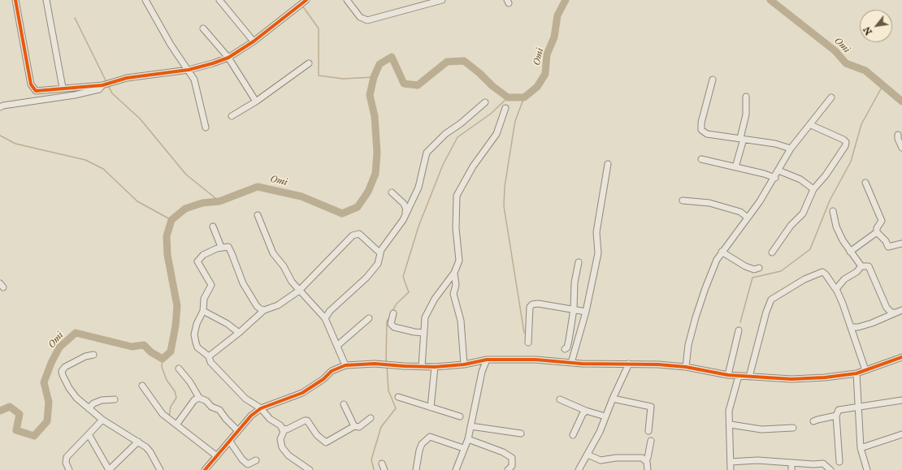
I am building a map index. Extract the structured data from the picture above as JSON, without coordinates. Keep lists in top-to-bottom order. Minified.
{"water":["Omi"],"north":"bottom left"}
